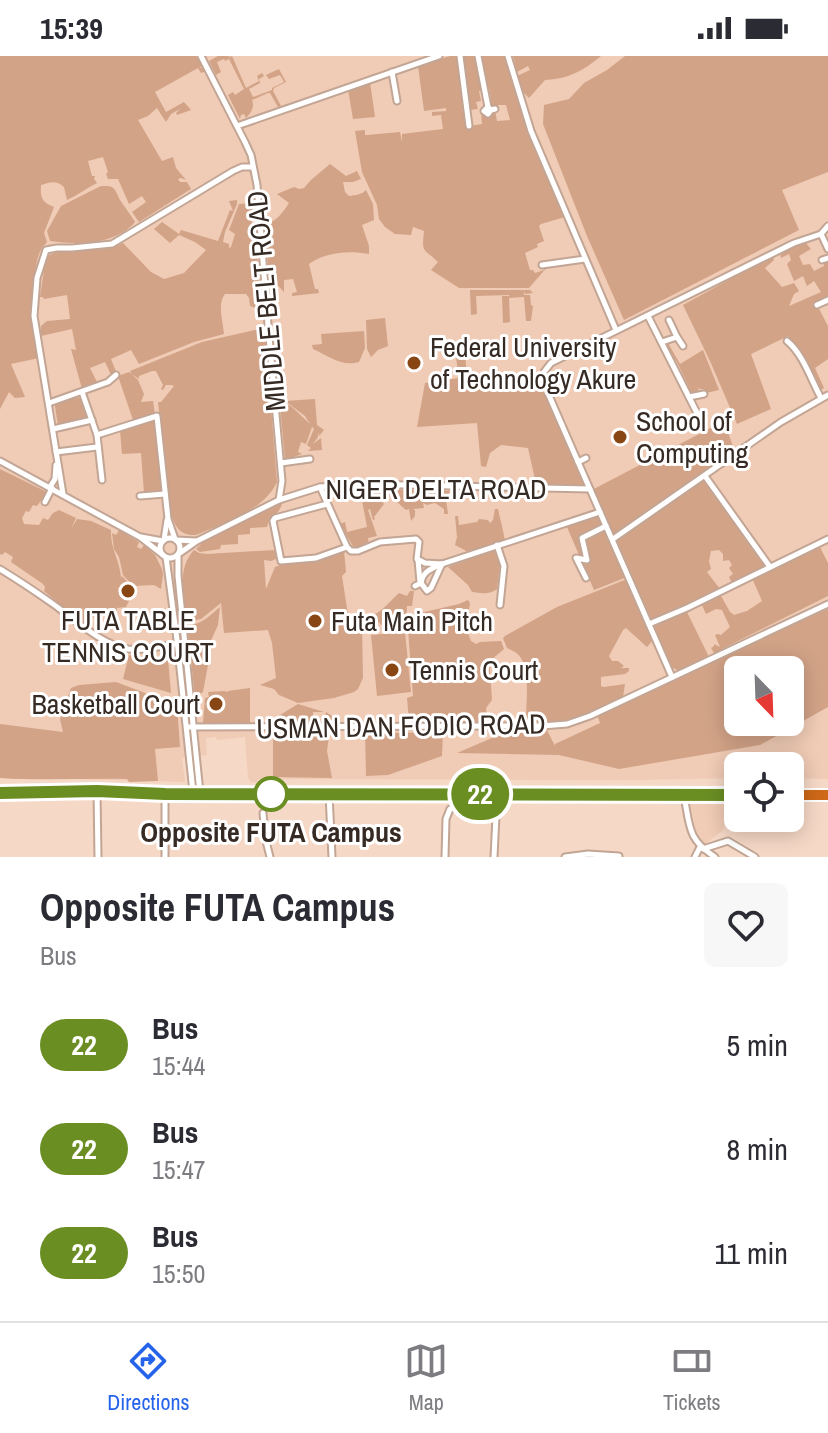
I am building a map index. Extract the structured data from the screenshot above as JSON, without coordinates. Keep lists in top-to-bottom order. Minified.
{"streets":{"street":["MIDDLE BELT ROAD","NIGER DELTA ROAD","USMAN DAN FODIO ROAD"]},"crossings":[["MIDDLE BELT ROAD","NIGER DELTA ROAD"]],"places":["Federal University of Technology Akure","School of Computing","FUTA TABLE TENNIS COURT","Futa Main Pitch","Tennis Court","Basketball Court","Opposite FUTA Campus"],"lines":["bus line 22"],"north":"bottom right","page":{"status":"15:39","on_map":"22","heading":["Opposite FUTA Campus","Bus"],"list":[{"mark":"22","name":"Bus","note":"15:44","value":"5 min"},{"mark":"22","name":"Bus","note":"15:47","value":"8 min"},{"mark":"22","name":"Bus","note":"15:50","value":"11 min"}],"tabs":["Directions","Map","Tickets"]}}
